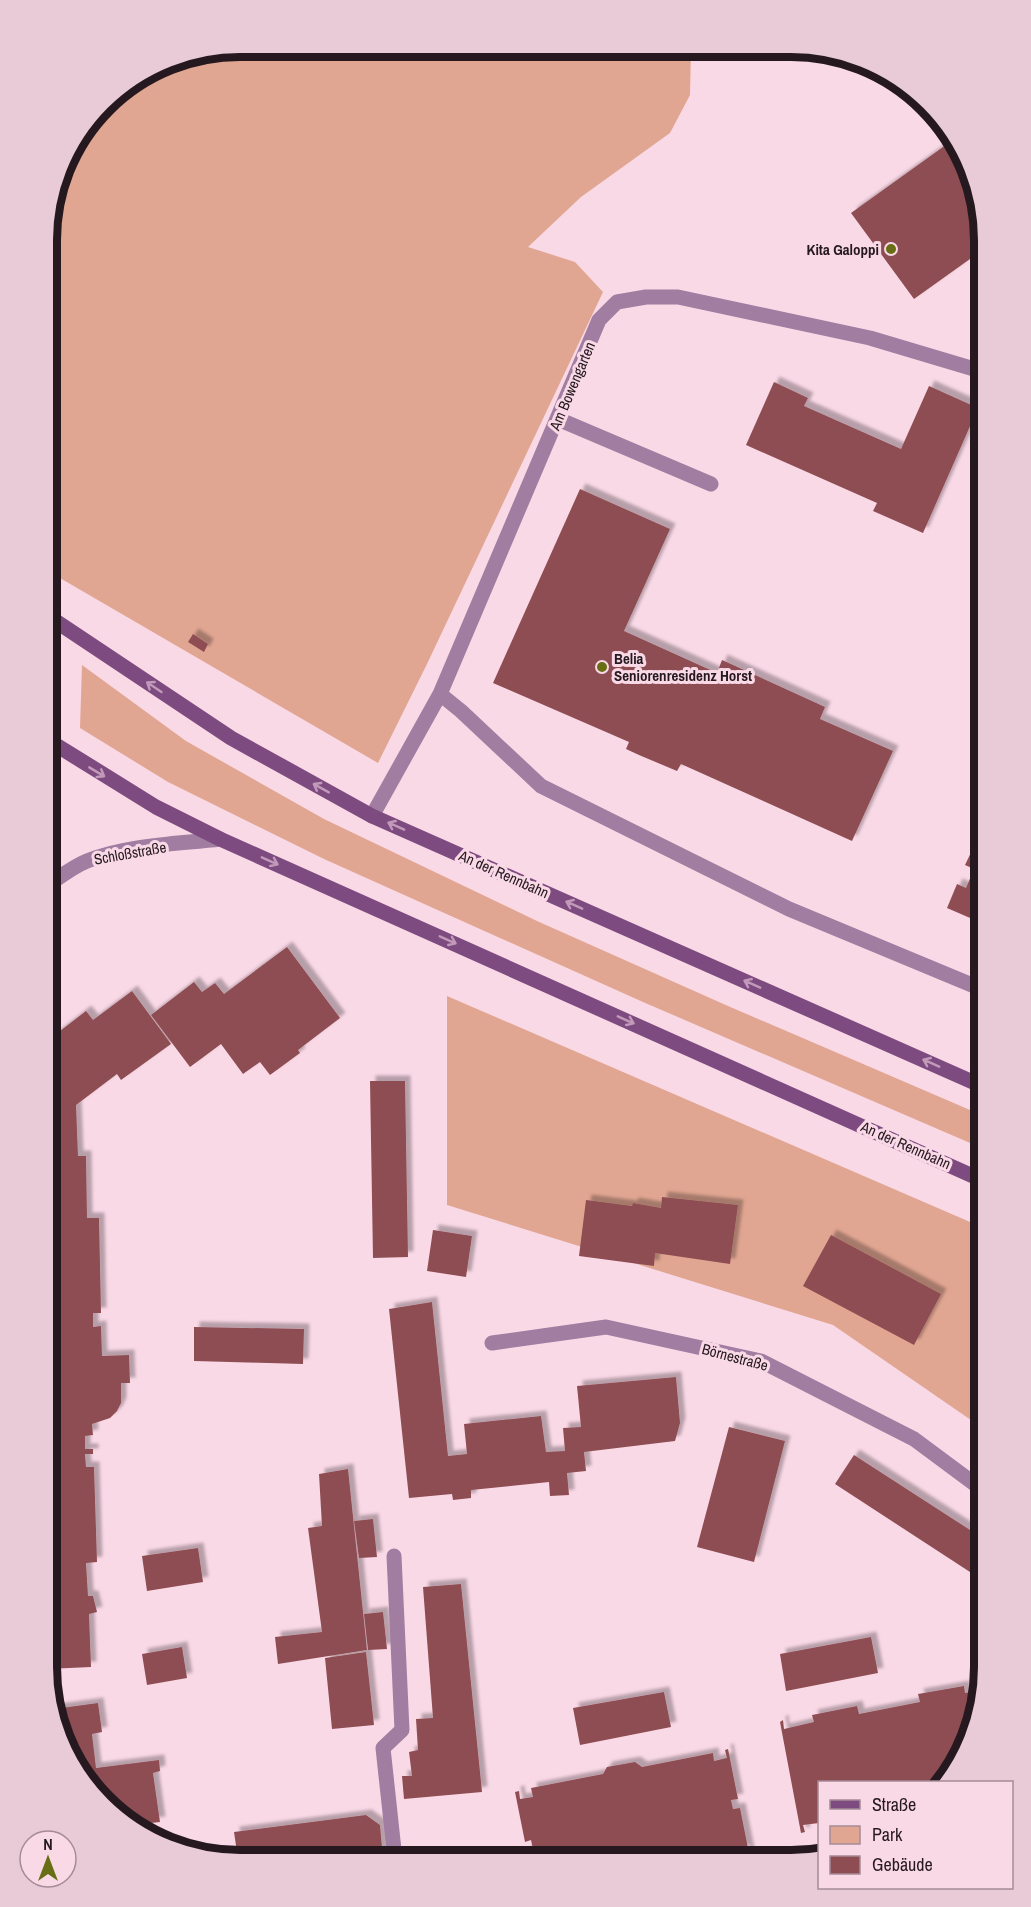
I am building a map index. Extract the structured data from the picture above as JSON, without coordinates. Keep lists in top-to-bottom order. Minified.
{"streets":{"main road":["An der Rennbahn"],"street":["Am Bowengarten","Schloßstraße","Börnestraße"]},"crossings":[["Am Bowengarten","An der Rennbahn"],["Schloßstraße","An der Rennbahn"]],"places":["Kita Galoppi","Belia Seniorenresidenz Horst"],"legend":["Straße","Park","Gebäude"],"north":"top"}
